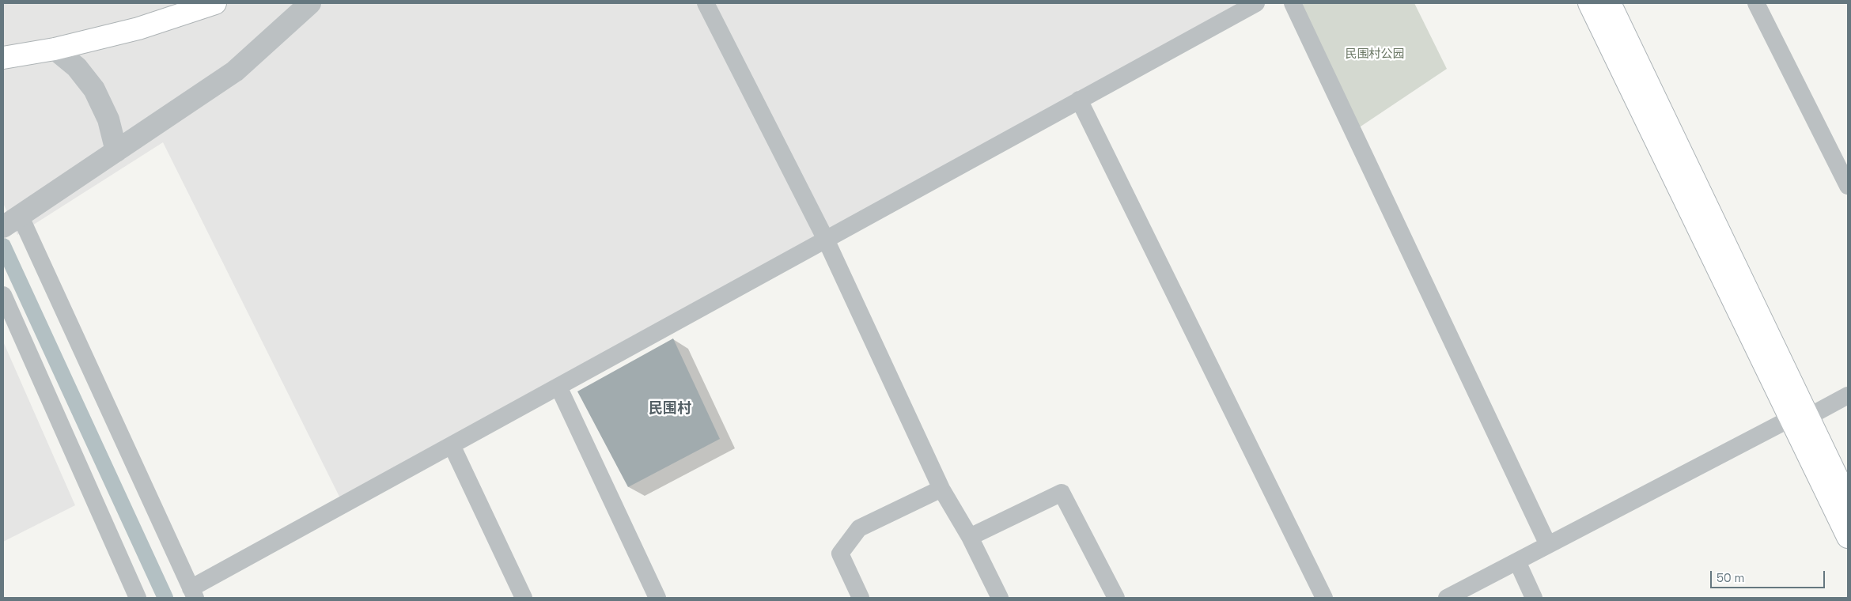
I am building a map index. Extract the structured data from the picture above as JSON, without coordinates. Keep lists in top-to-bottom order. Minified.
{"districts":["民围村"],"parks":["民围村公园"],"scale_bar":"50 m"}
